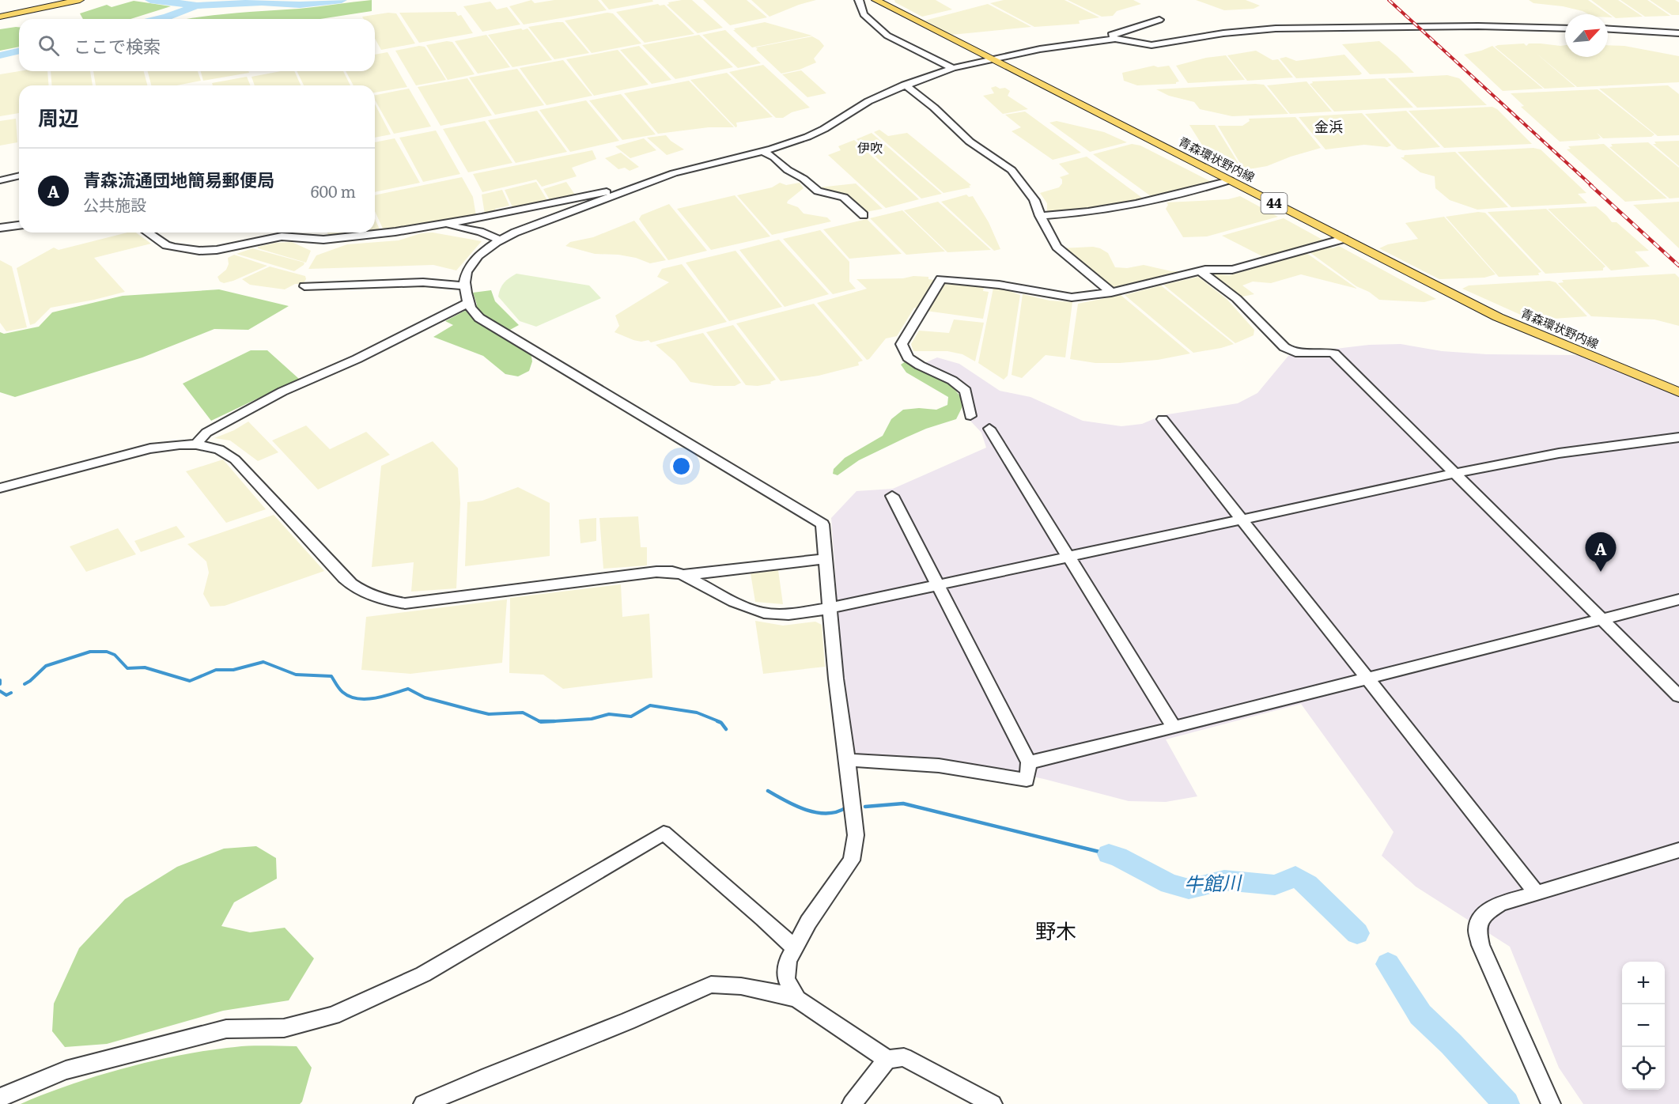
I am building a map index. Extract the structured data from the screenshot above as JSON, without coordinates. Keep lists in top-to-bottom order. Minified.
{"streets":{"main road":["青森環状野内線","44"]},"districts":["金浜","伊吹","野木"],"water":["牛館川"],"north":"top right","page":{"search":"ここで検索","heading":"周辺","list":[{"mark":"A","name":"青森流通団地簡易郵便局","note":"公共施設","value":"600 m"}],"pins":"A","map_buttons":["+","−"]}}
